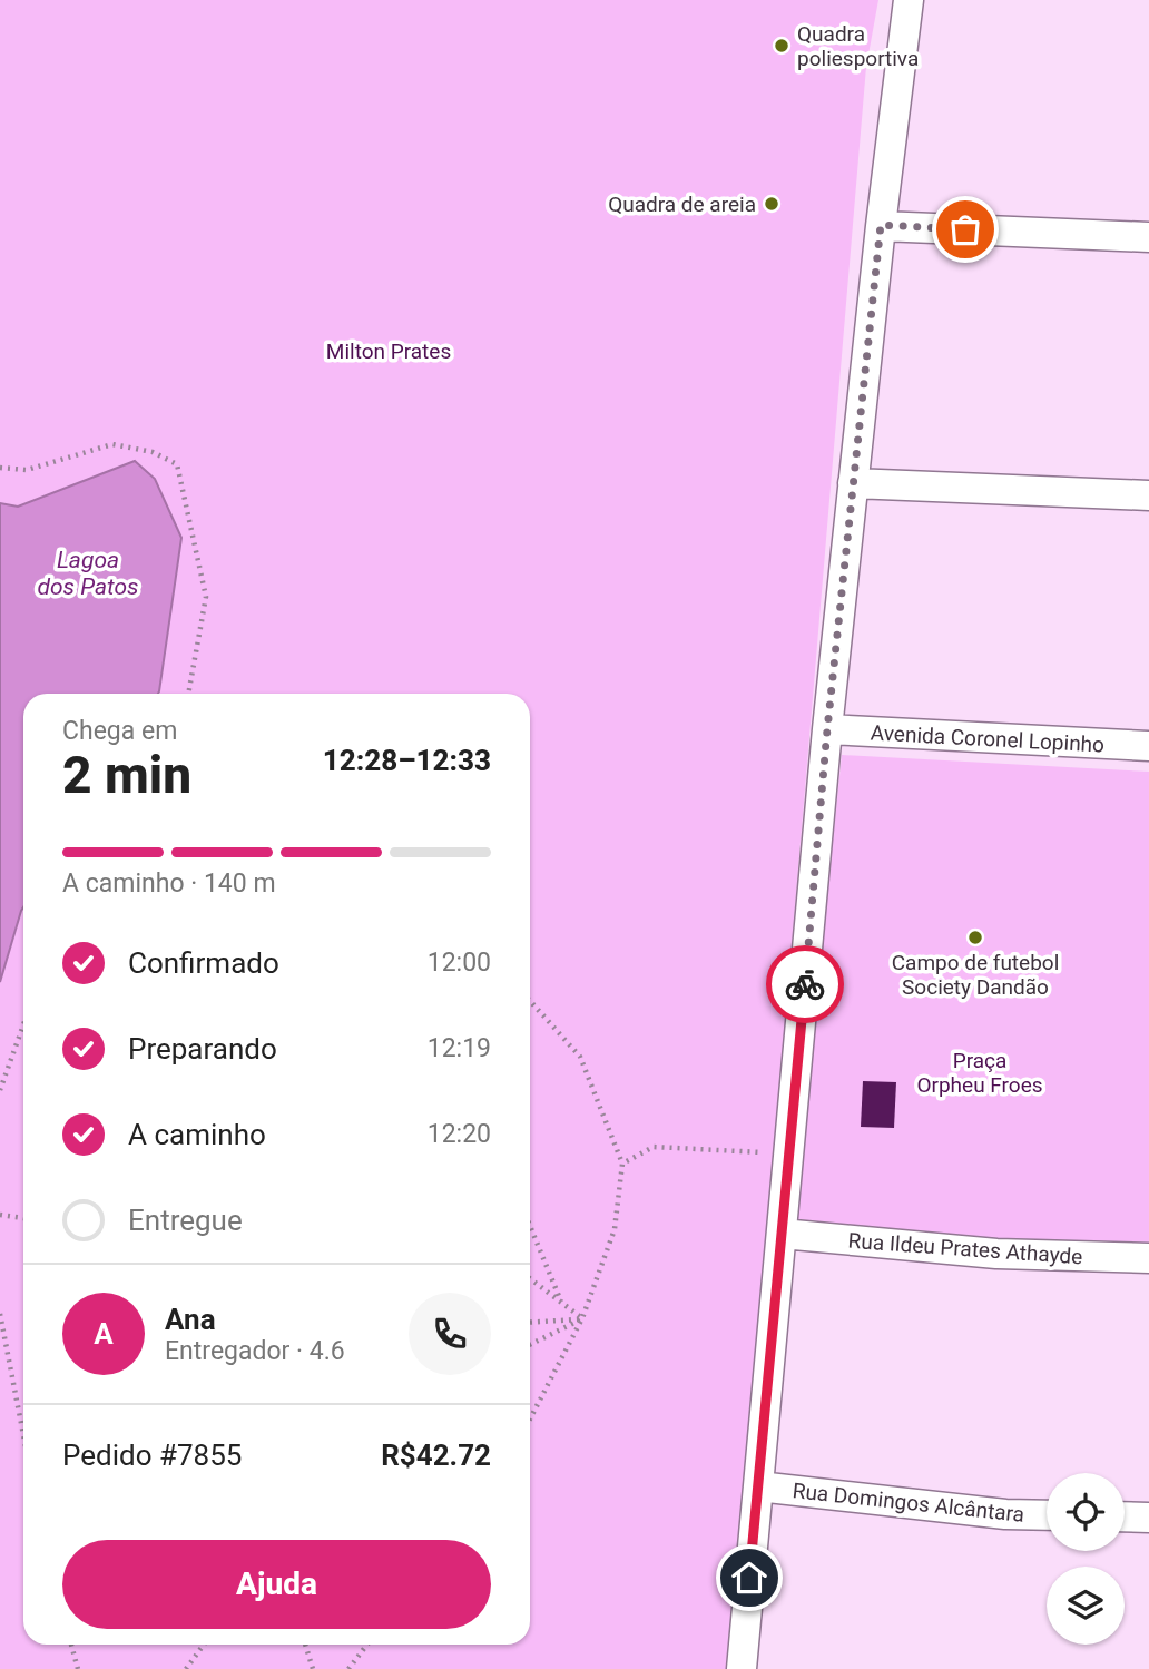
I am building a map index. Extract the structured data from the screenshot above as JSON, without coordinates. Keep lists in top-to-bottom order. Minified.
{"streets":{"street":["Avenida Coronel Lopinho","Rua Ildeu Prates Athayde","Rua Domingos Alcântara"]},"water":["Lagoa dos Patos"],"parks":["Milton Prates","Praça Orpheu Froes"],"places":["Quadra poliesportiva","Quadra de areia","Campo de futebol Society Dandão"],"page":{"heading":["2 min","Chega em","12:28–12:33"],"panel":["Ana","Entregador · 4.6","Pedido #7855","R$42.72"],"bar":"A caminho · 140 m","list":[["Confirmado","12:00"],["Preparando","12:19"],["A caminho","12:20"],"Entregue"],"round":"A","buttons":"Ajuda"}}
